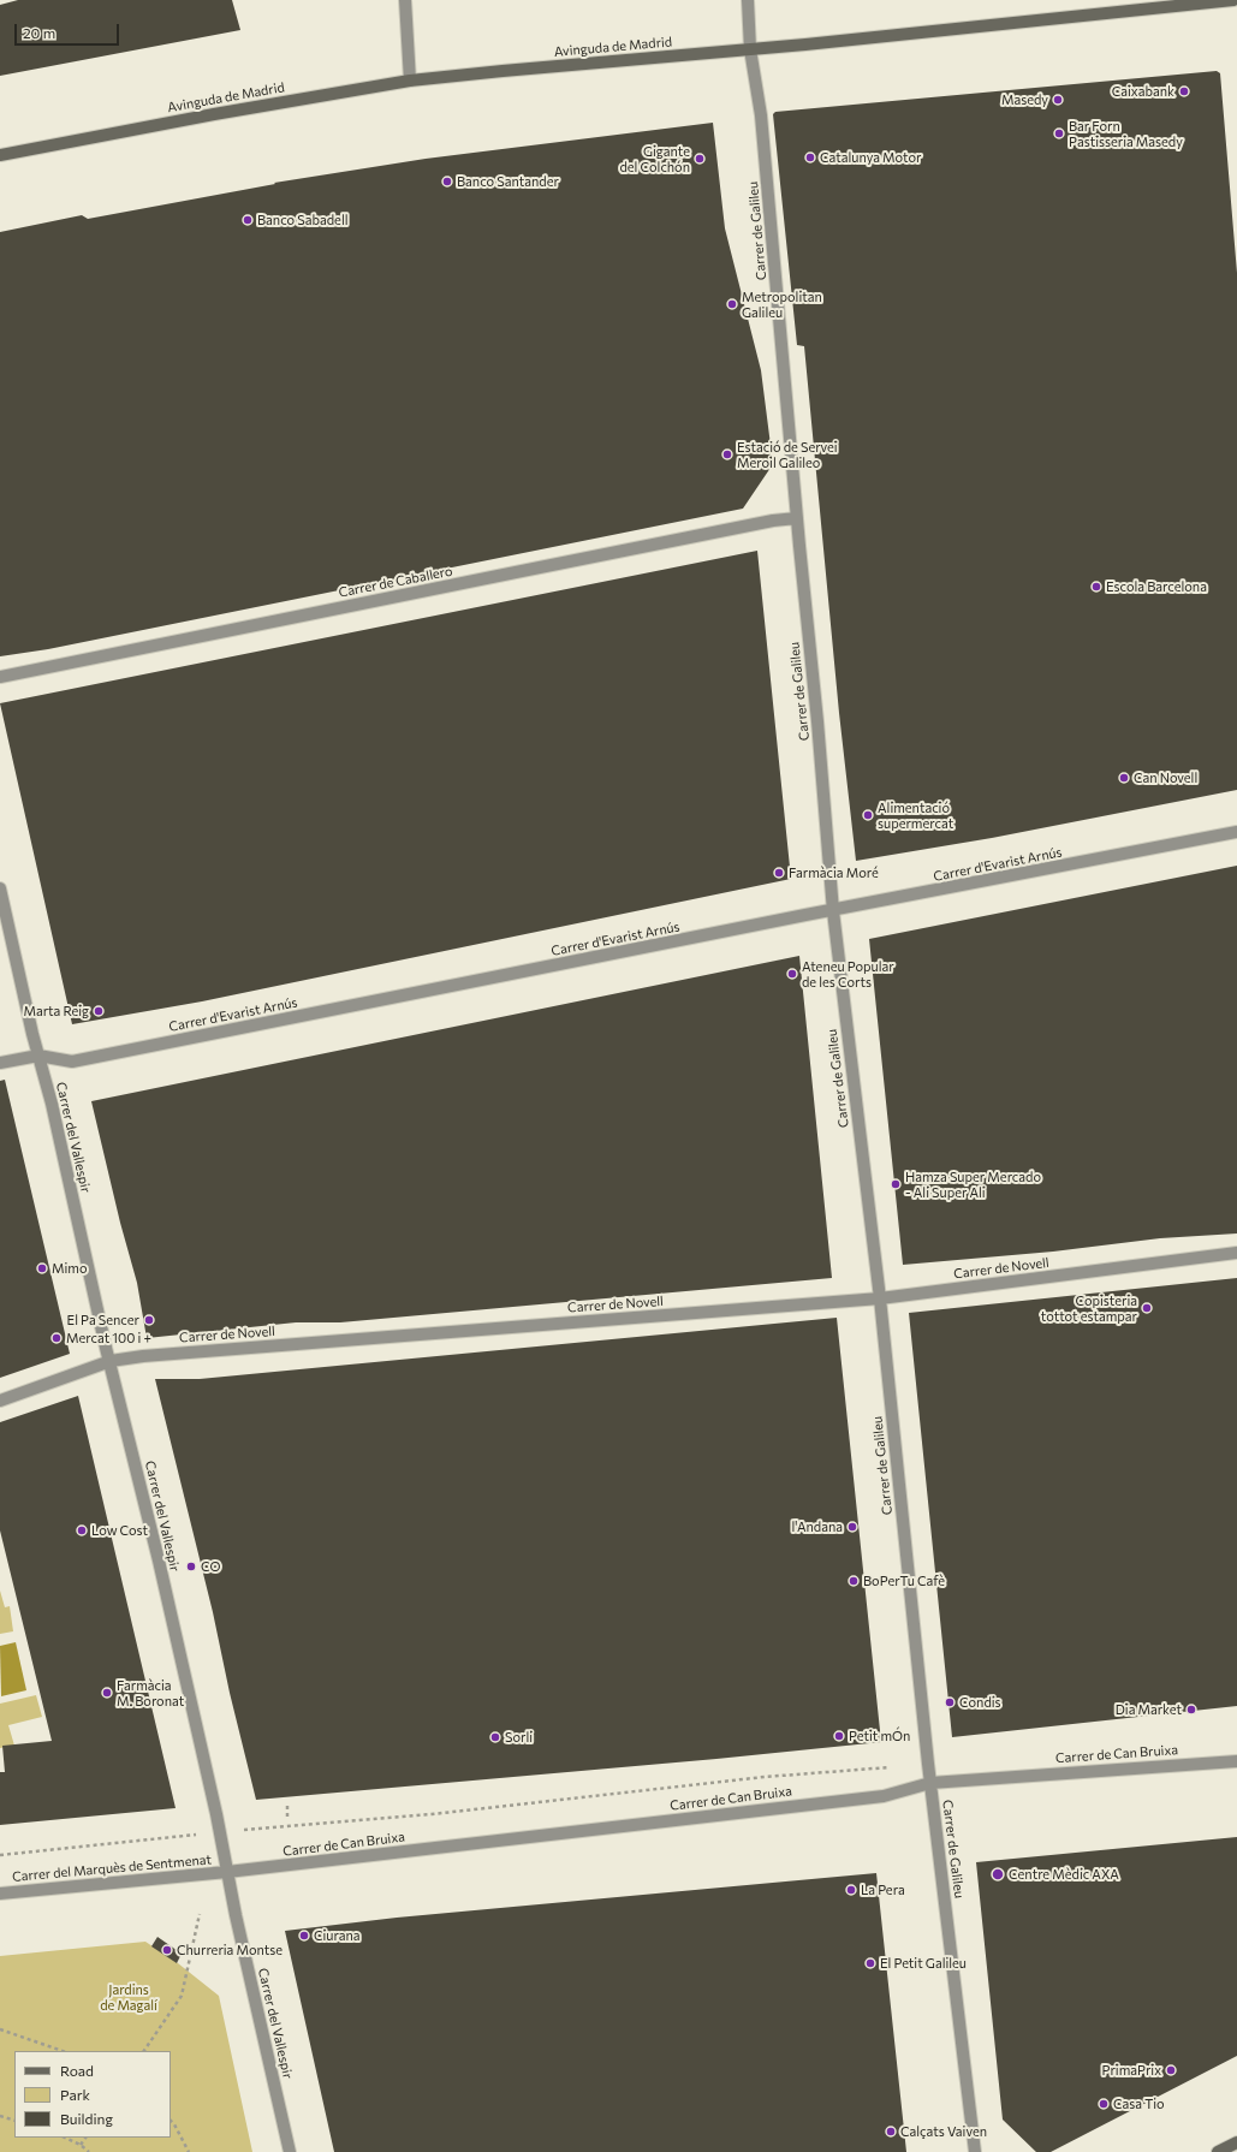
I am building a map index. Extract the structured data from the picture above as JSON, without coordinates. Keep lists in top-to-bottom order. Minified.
{"streets":{"main road":["Avinguda de Madrid"],"street":["Carrer de Galileu","Carrer de Caballero","Carrer d'Evarist Arnús","Carrer del Vallespir","Carrer de Novell","Carrer de Can Bruixa","Carrer del Marquès de Sentmenat"]},"crossings":[["Avinguda de Madrid","Carrer de Galileu"],["Carrer de Galileu","Carrer de Caballero"],["Carrer de Galileu","Carrer d'Evarist Arnús"],["Carrer de Galileu","Carrer de Novell"],["Carrer de Galileu","Carrer de Can Bruixa"],["Carrer d'Evarist Arnús","Carrer del Vallespir"],["Carrer del Vallespir","Carrer de Novell"],["Carrer del Vallespir","Carrer de Can Bruixa"],["Carrer del Vallespir","Carrer del Marquès de Sentmenat"],["Carrer de Can Bruixa","Carrer del Marquès de Sentmenat"]],"parks":["Jardins de Magalí"],"places":["Caixabank","Masedy","Bar Forn Pastisseria Masedy","Catalunya Motor","Gigante del Colchón","Banco Santander","Banco Sabadell","Metropolitan Galileu","Estació de Servei Meroil Galileo","Escola Barcelona","Can Novell","Alimentació supermercat","Farmàcia Moré","Ateneu Popular de les Corts","Marta Reig","Hamza Super Mercado - Ali Super Ali","Mimo","Copisteria tottot estampar","El Pa Sencer","Mercat 100 i +","l'Andana","Low Cost","CO","BoPerTu Cafè","Farmàcia M. Boronat","Condis","Dia Market","Petit mÓn","Sorli","Centre Mèdic AXA","La Pera","Ciurana","Churreria Montse","El Petit Galileu","PrimaPrix","Casa Tio","Calçats Vaiven"],"legend":["Road","Park","Building"],"scale_bar":"20 m"}
